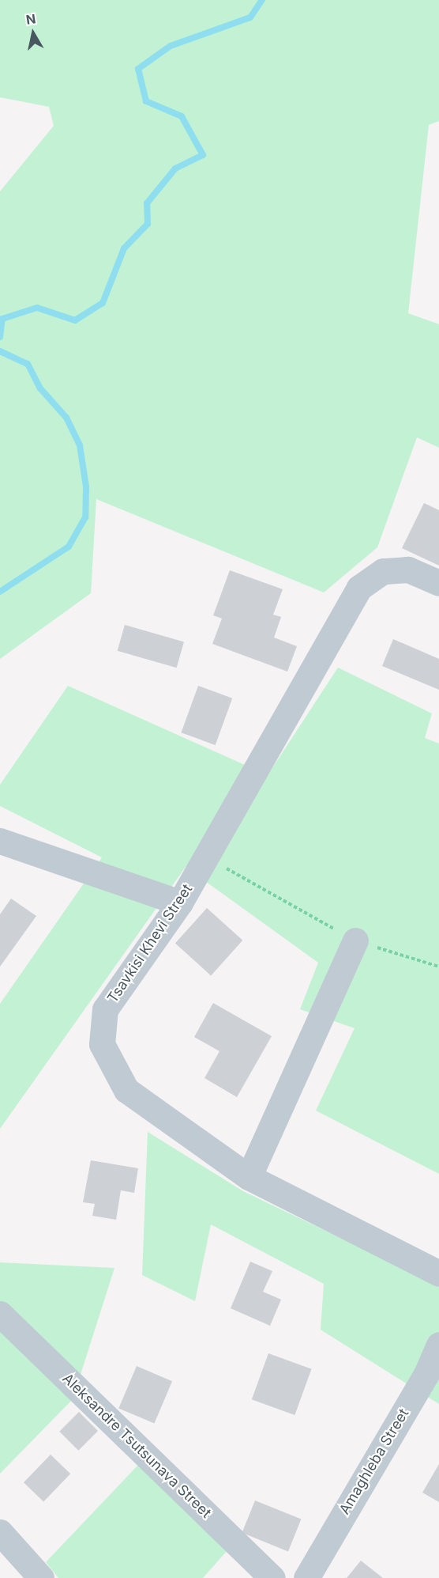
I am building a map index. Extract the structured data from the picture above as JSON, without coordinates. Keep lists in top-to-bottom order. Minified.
{"streets":{"street":["Tsavkisi Khevi Street","Aleksandre Tsutsunava Street","Amaghleba Street"]},"north":"top"}
